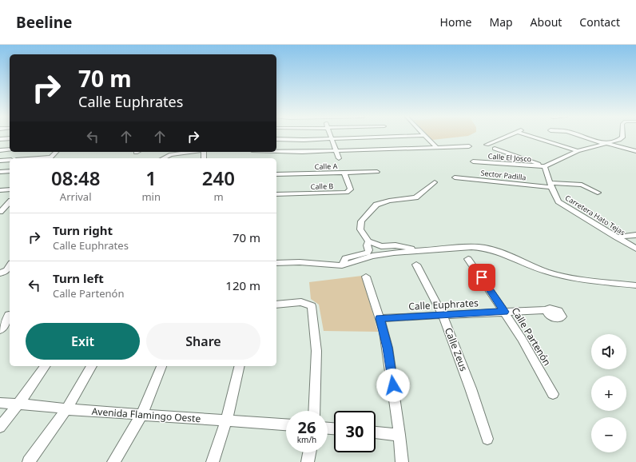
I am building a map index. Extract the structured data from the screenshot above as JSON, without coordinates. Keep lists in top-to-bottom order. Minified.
{"streets":{"street":["Calle El Josco","Calle A","Sector Padilla","Calle B","Carretera Hato Tejas","Calle Euphrates","Calle Partenón","Calle Zeus","Avenida Flamingo Oeste"]},"crossings":[["Calle El Josco","Carretera Hato Tejas"],["Calle A","Calle B"],["Sector Padilla","Carretera Hato Tejas"],["Calle Euphrates","Calle Partenón"],["Calle Euphrates","Calle Zeus"]],"page":{"header":"Beeline","nav":["Home","Map","About","Contact"],"turn":["70 m","Calle Euphrates"],"eta":["08:48","Arrival","1","min","240","m"],"list":[{"name":"Turn right","note":"Calle Euphrates","value":"70 m"},{"name":"Turn left","note":"Calle Partenón","value":"120 m"}],"buttons":["Exit","Share"],"map_buttons":["+","−"],"speed":"26 km/h","limit":"30"}}
